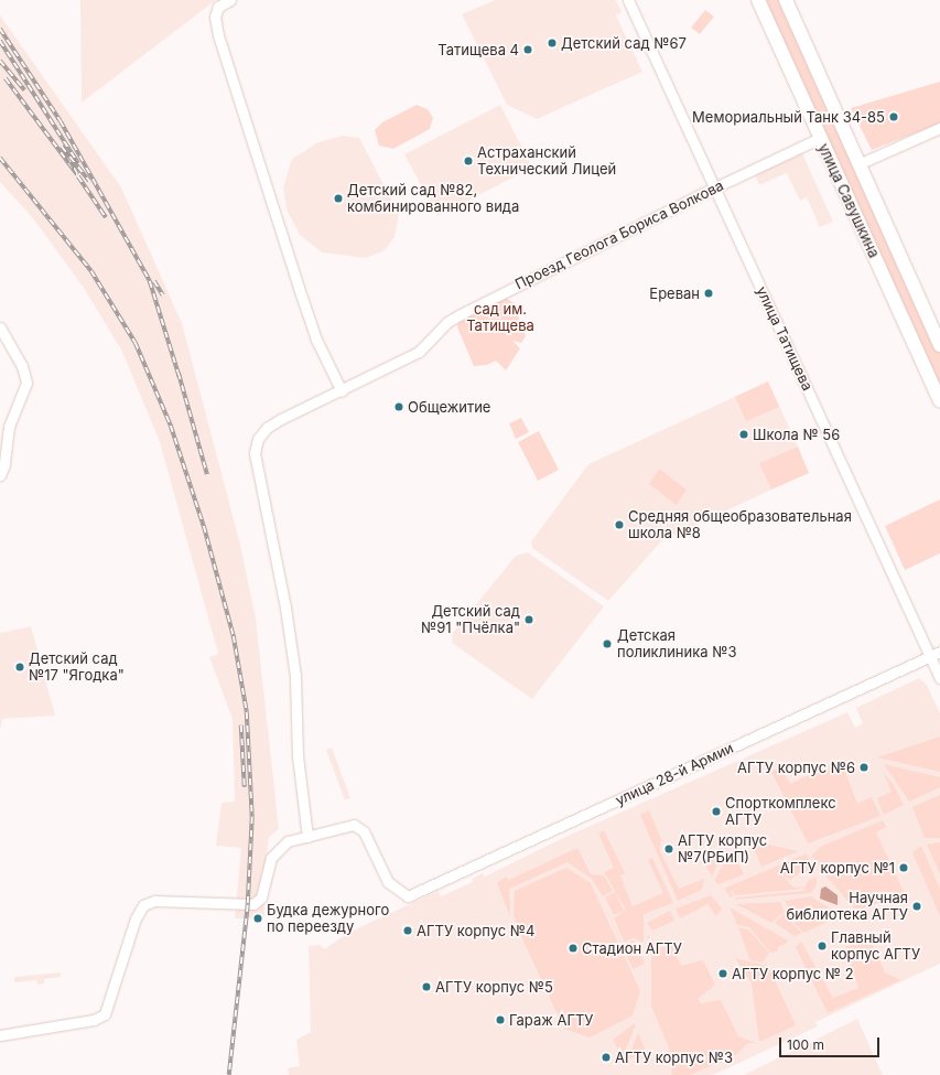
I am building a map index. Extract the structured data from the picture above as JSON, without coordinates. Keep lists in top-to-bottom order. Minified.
{"streets":{"highway":["улица Савушкина"],"main road":["Проезд Геолога Бориса Волкова","улица Татищева","улица 28-й Армии"]},"crossings":[["улица Савушкина","Проезд Геолога Бориса Волкова"],["Проезд Геолога Бориса Волкова","улица Татищева"],["Проезд Геолога Бориса Волкова","улица 28-й Армии"],["улица Татищева","улица 28-й Армии"]],"parks":["сад им. Татищева"],"places":["Детский сад №67","Татищева 4","Мемориальный Танк 34-85","Астраханский Технический Лицей","Детский сад №82, комбинированного вида","Ереван","Общежитие","Школа № 56","Средняя общеобразовательная школа №8","Детский сад №91 \"Пчёлка\"","Детская поликлиника №3","Детский сад №17 \"Ягодка\"","АГТУ корпус №6","Спорткомплекс АГТУ","АГТУ корпус №7(РБиП)","АГТУ корпус №1","Научная библиотека АГТУ","Будка дежурного по переезду","АГТУ корпус №4","Главный корпус АГТУ","Стадион АГТУ","АГТУ корпус № 2","АГТУ корпус №5","Гараж АГТУ","АГТУ корпус №3"],"scale_bar":"100 m"}
